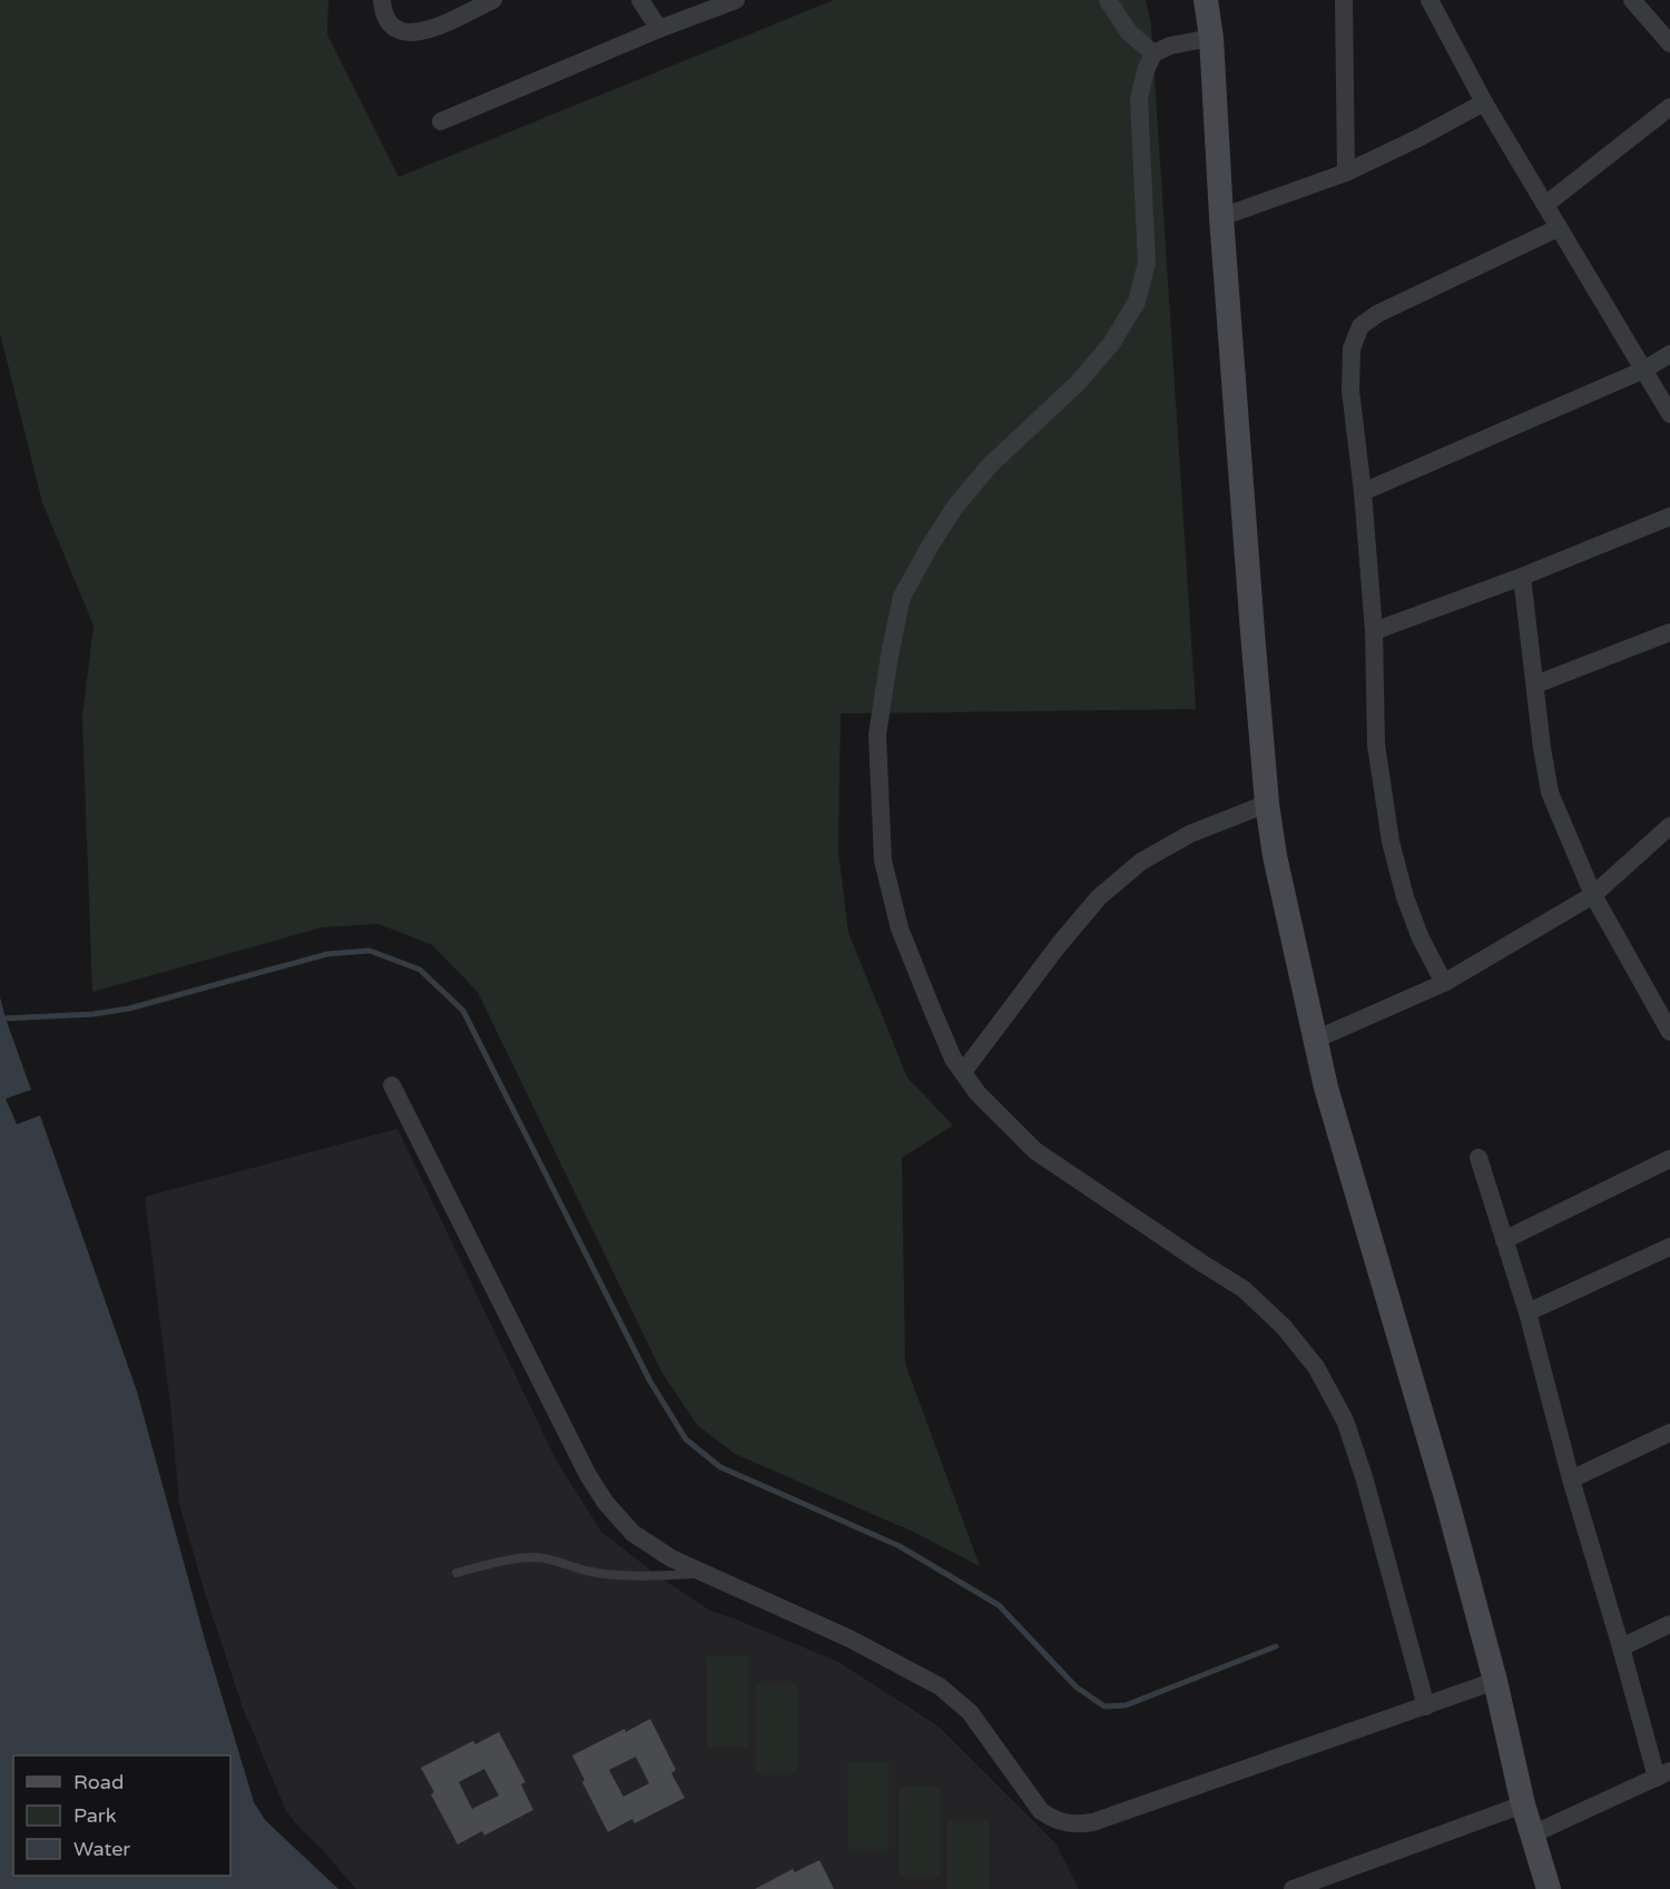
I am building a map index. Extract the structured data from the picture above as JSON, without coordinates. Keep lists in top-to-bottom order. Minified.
{"legend":["Road","Park","Water"]}
